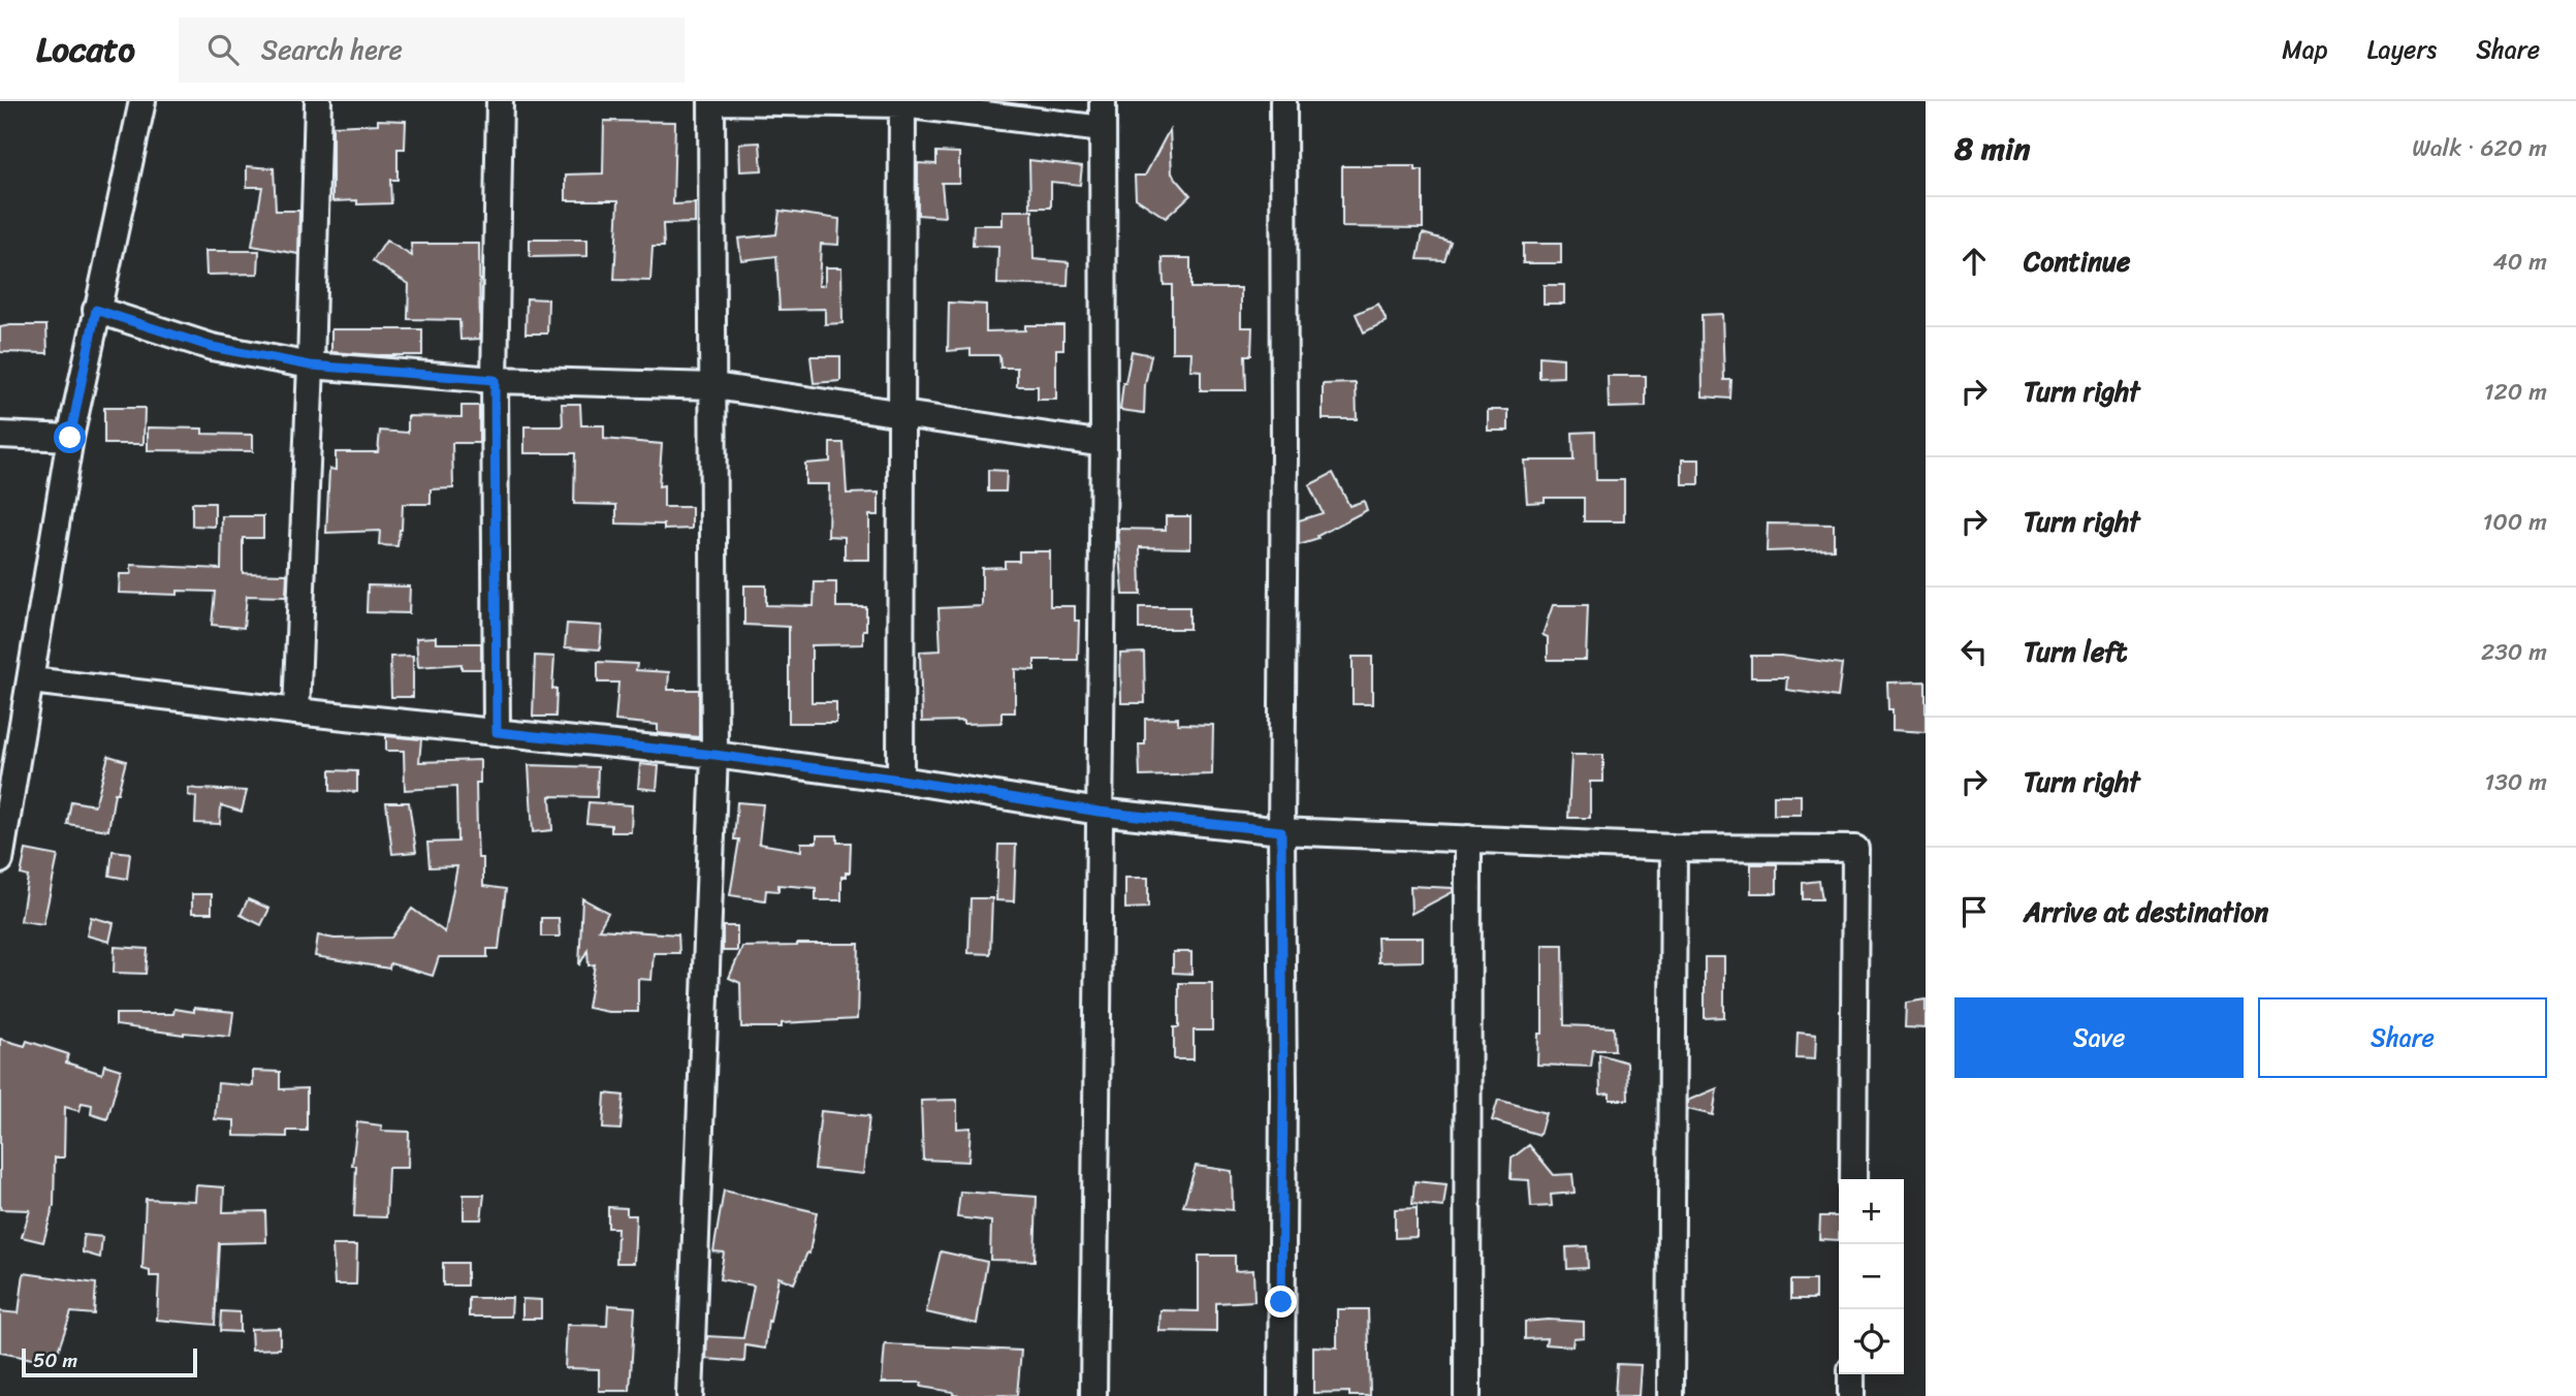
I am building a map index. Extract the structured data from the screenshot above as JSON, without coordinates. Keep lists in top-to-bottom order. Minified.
{"scale_bar":"50 m","page":{"header":"Locato","search":"Search here","nav":["Map","Layers","Share"],"heading":["8 min","Walk · 620 m"],"list":[["Continue","40 m"],["Turn right","120 m"],["Turn right","100 m"],["Turn left","230 m"],["Turn right","130 m"],"Arrive at destination"],"buttons":["Save","Share"],"map_buttons":["+","−"],"scale":"50 m"}}
